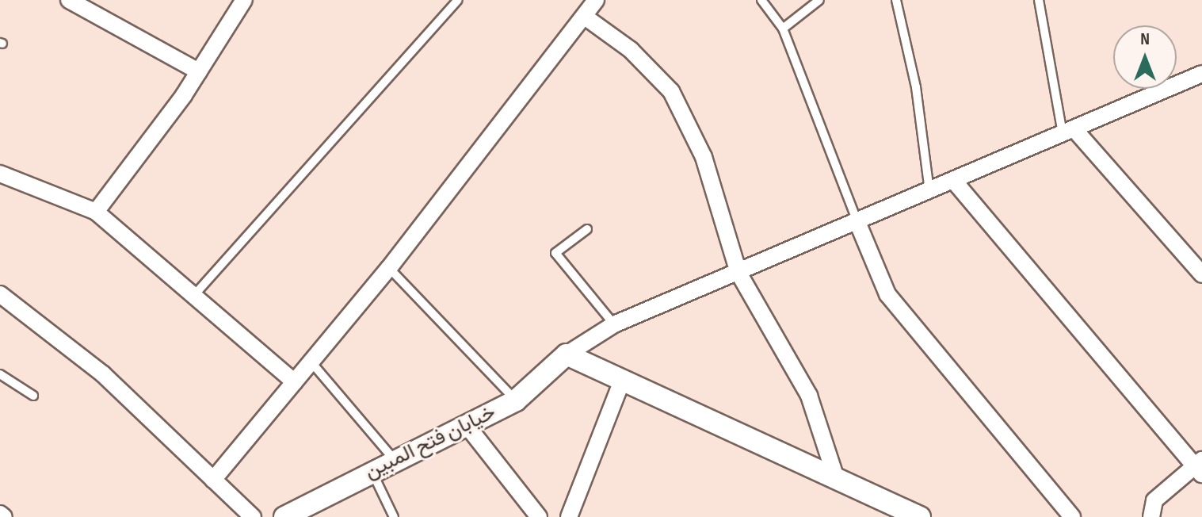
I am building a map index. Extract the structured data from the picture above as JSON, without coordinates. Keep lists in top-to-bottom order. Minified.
{"streets":{"street":["خیابان فتح المبین"]},"north":"top"}
